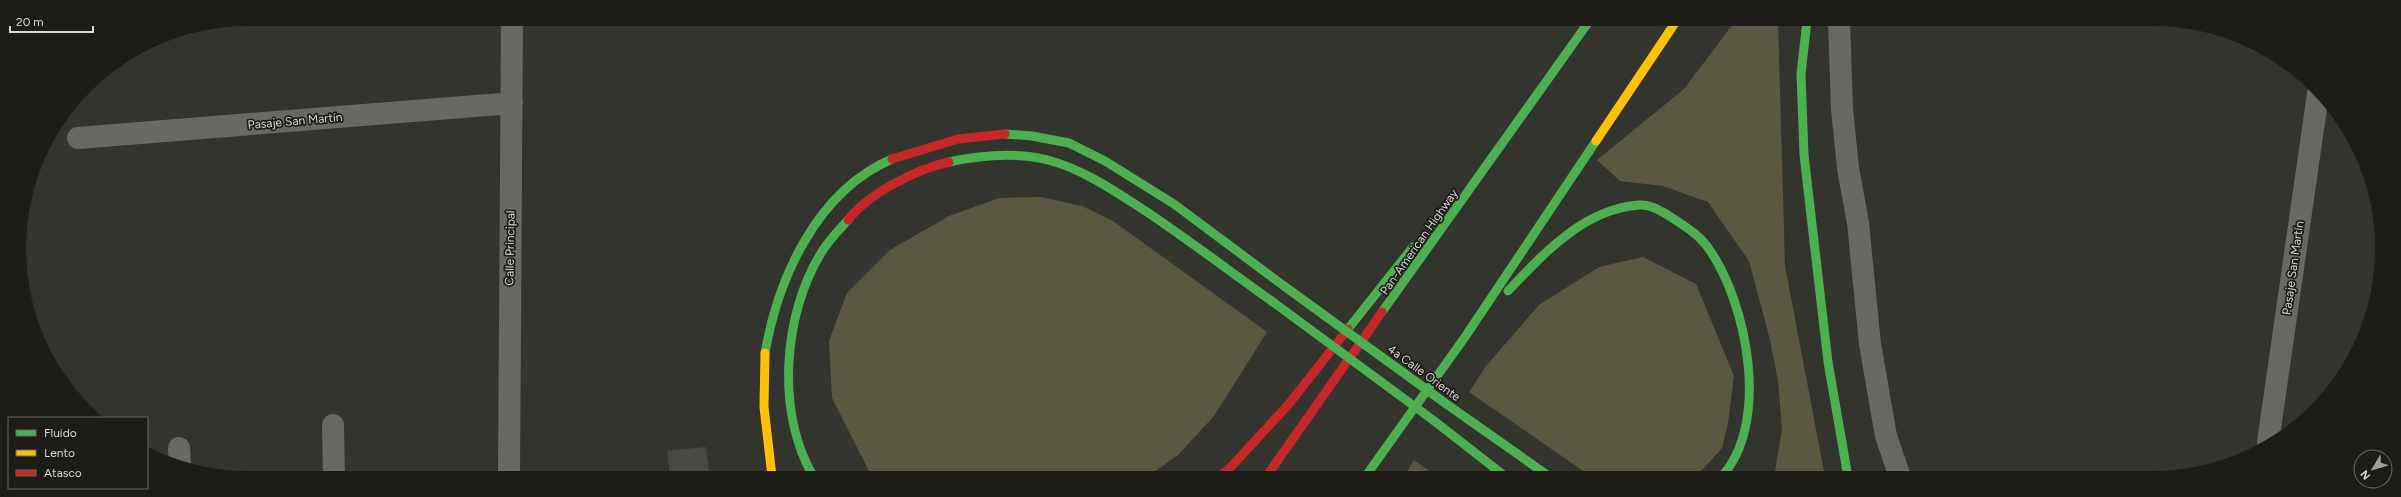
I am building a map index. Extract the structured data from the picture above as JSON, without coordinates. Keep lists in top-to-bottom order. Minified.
{"streets":{"highway":["Pan-American Highway","4a Calle Oriente"],"street":["Pasaje San Martín","Calle Principal"]},"crossings":[["Pasaje San Martín","Calle Principal"]],"legend":["Fluido","Lento","Atasco"],"scale_bar":"20 m","north":"bottom left"}
